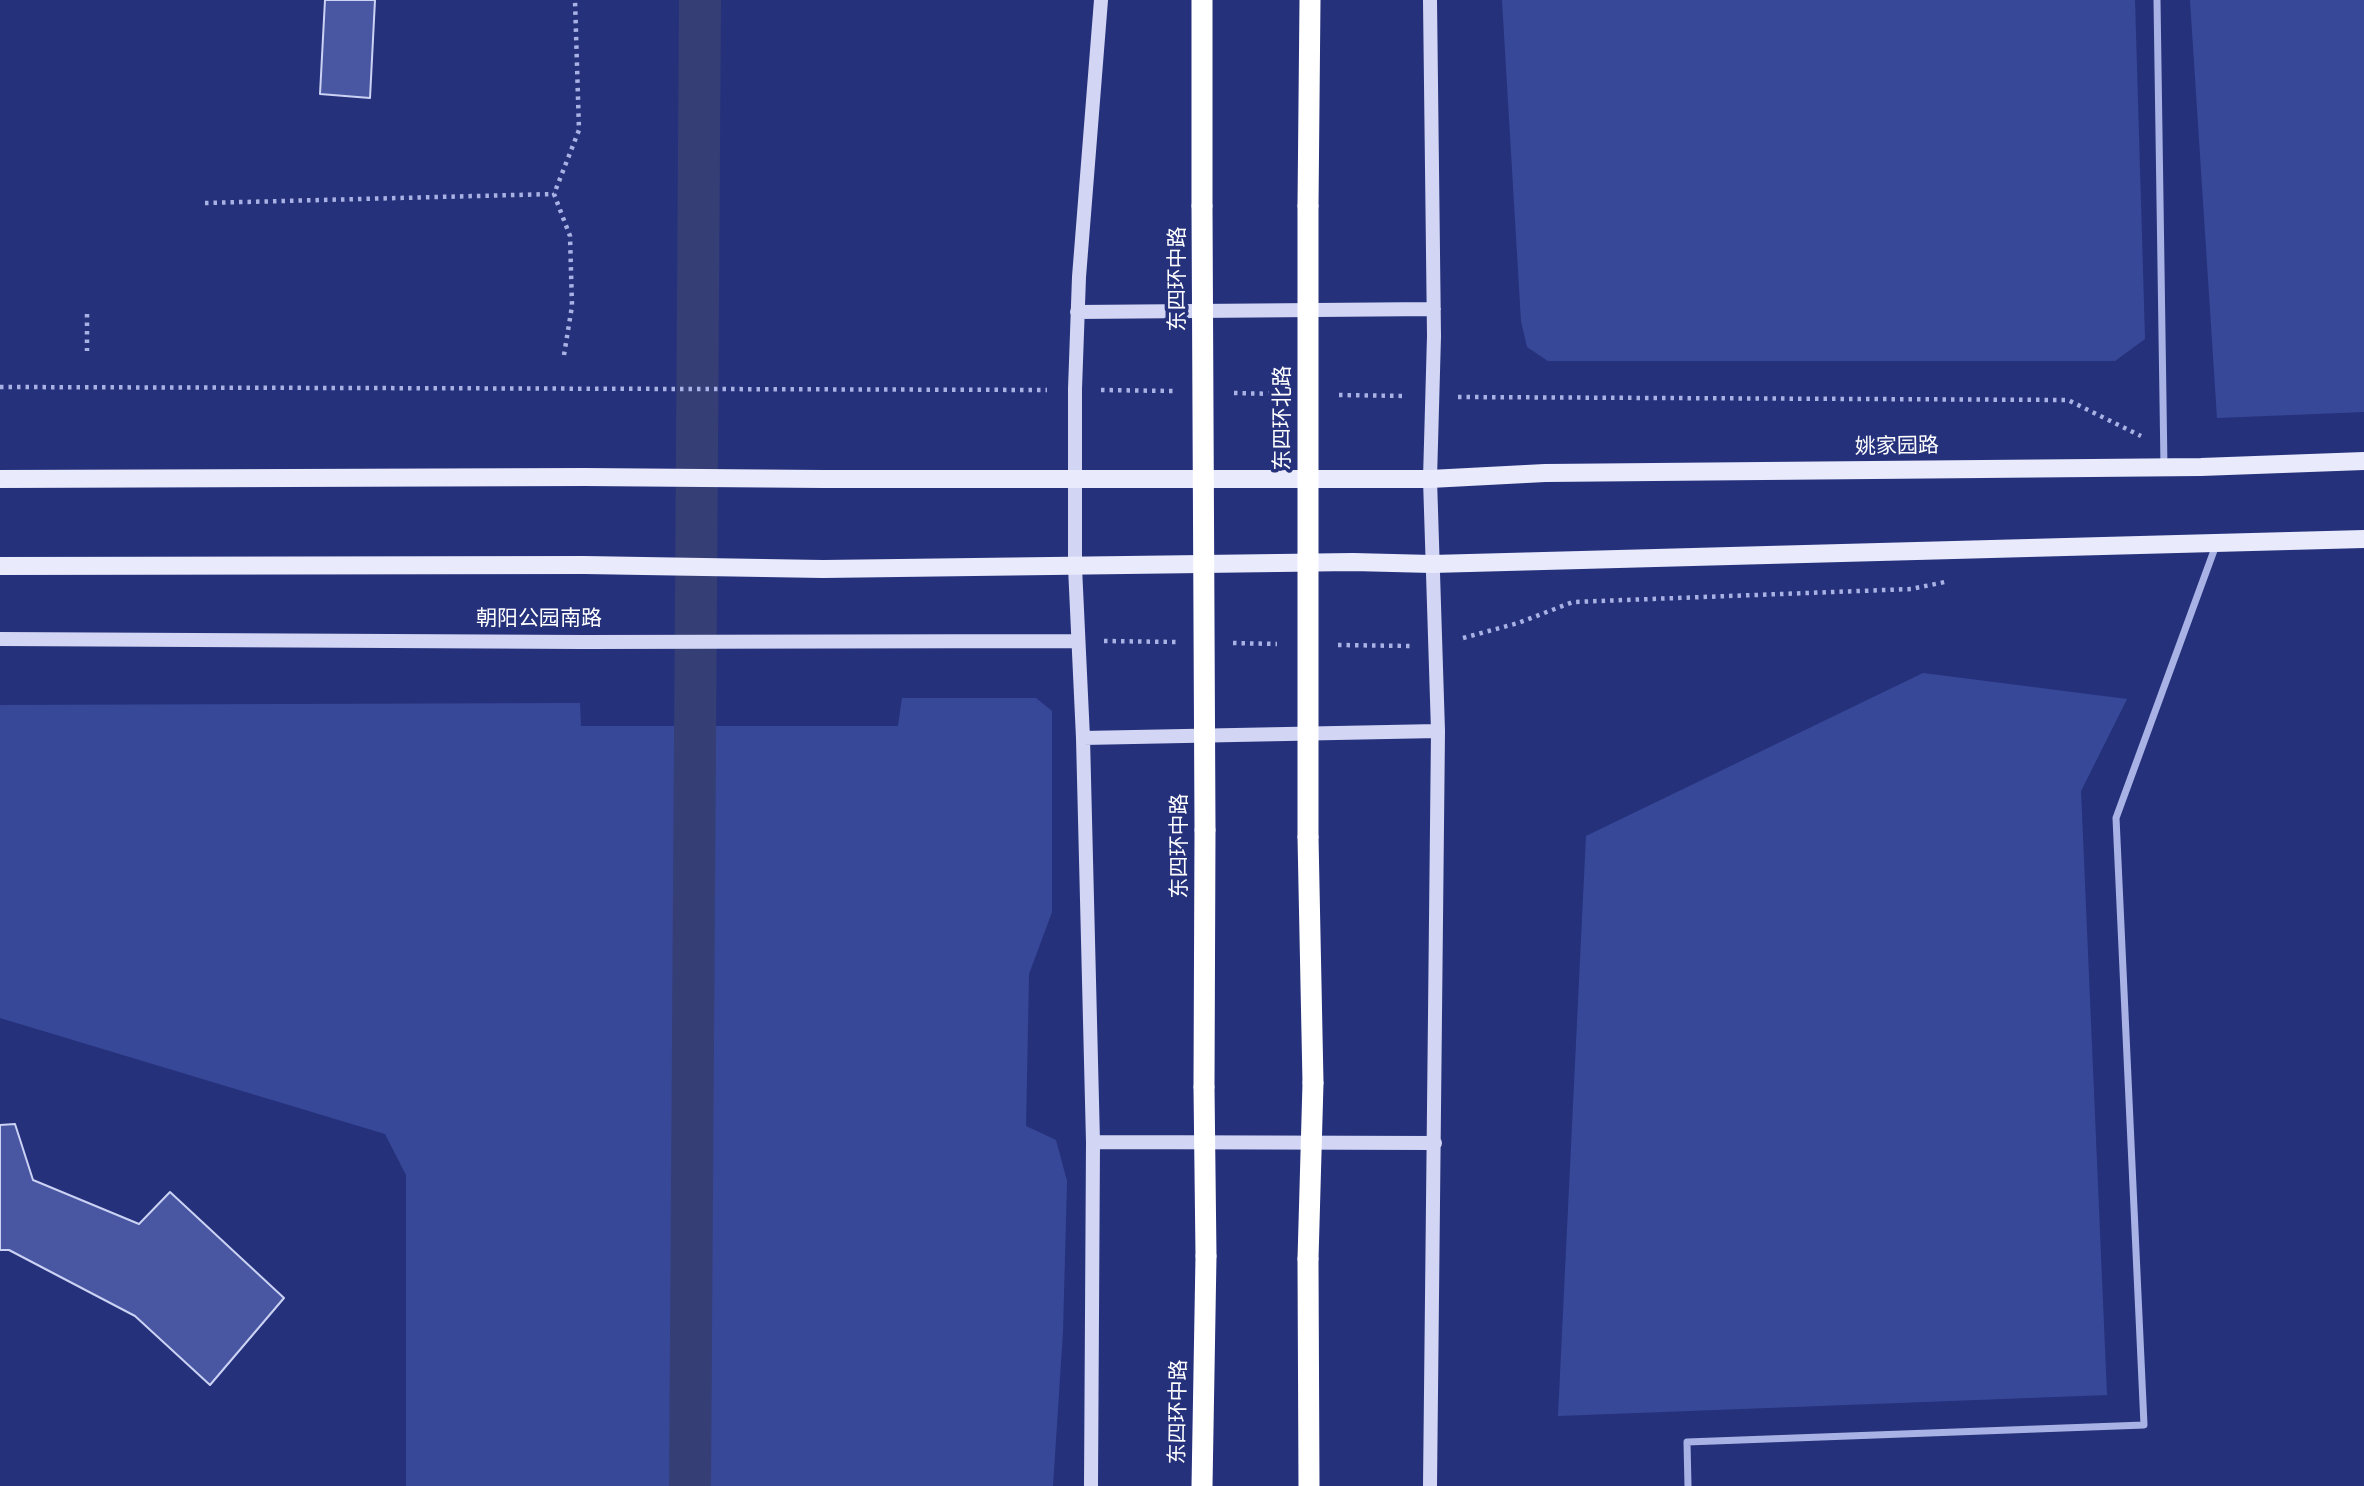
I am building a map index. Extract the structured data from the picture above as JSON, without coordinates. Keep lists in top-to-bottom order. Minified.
{"streets":{"highway":["东四环中路","东四环北路"],"main road":["姚家园路"],"street":["朝阳公园南路"]}}
